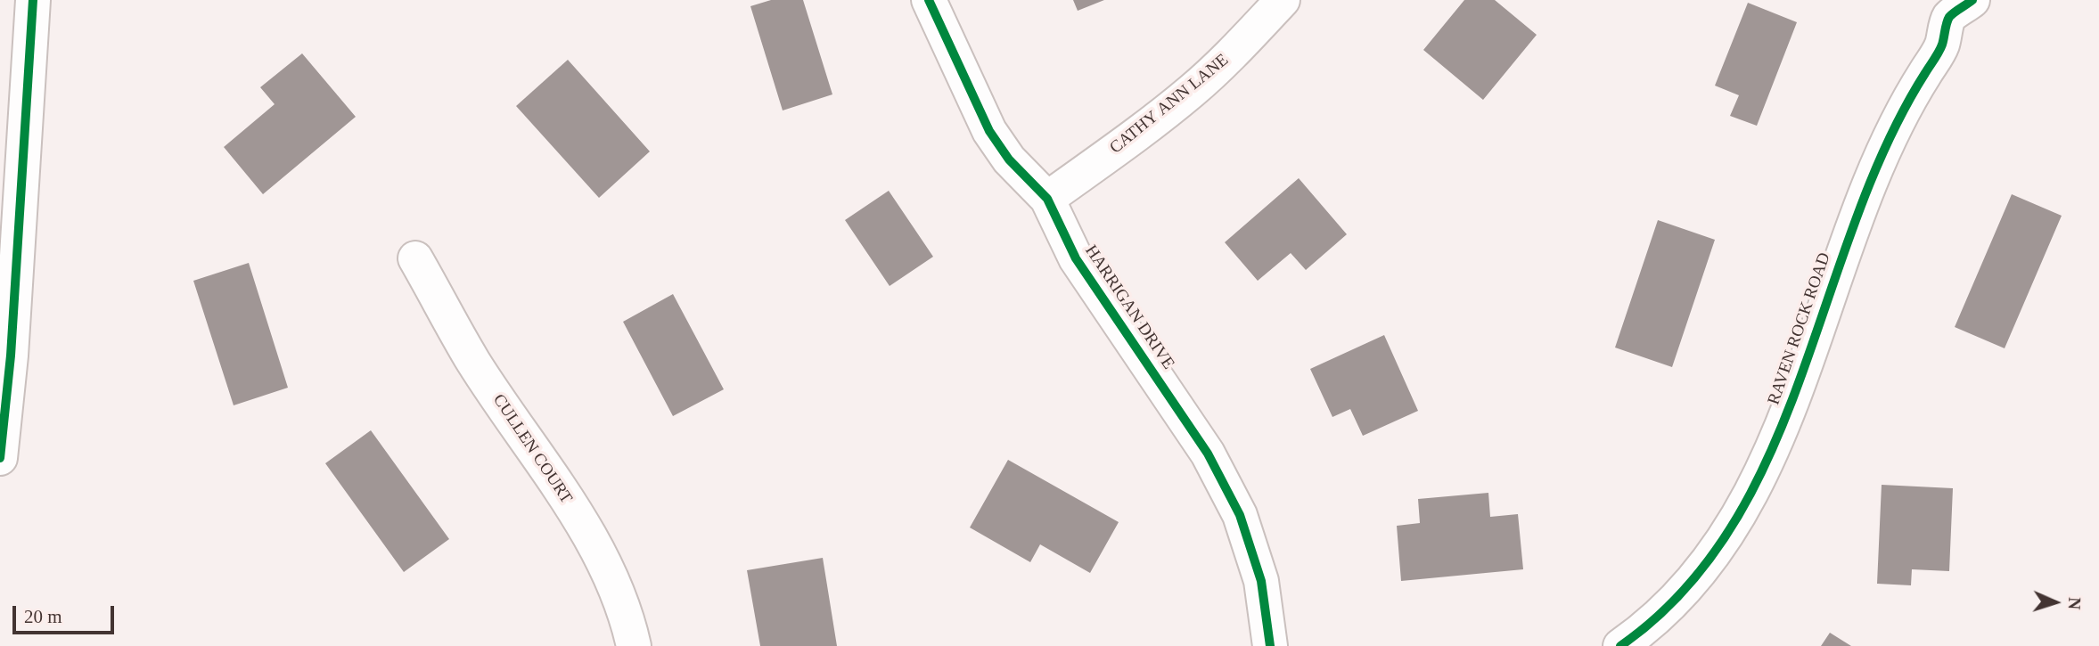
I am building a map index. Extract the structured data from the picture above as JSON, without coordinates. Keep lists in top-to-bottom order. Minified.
{"streets":{"street":["CATHY ANN LANE","HARRIGAN DRIVE","RAVEN ROCK ROAD","CULLEN COURT"]},"crossings":[["CATHY ANN LANE","HARRIGAN DRIVE"]],"scale_bar":"20 m","north":"right"}
